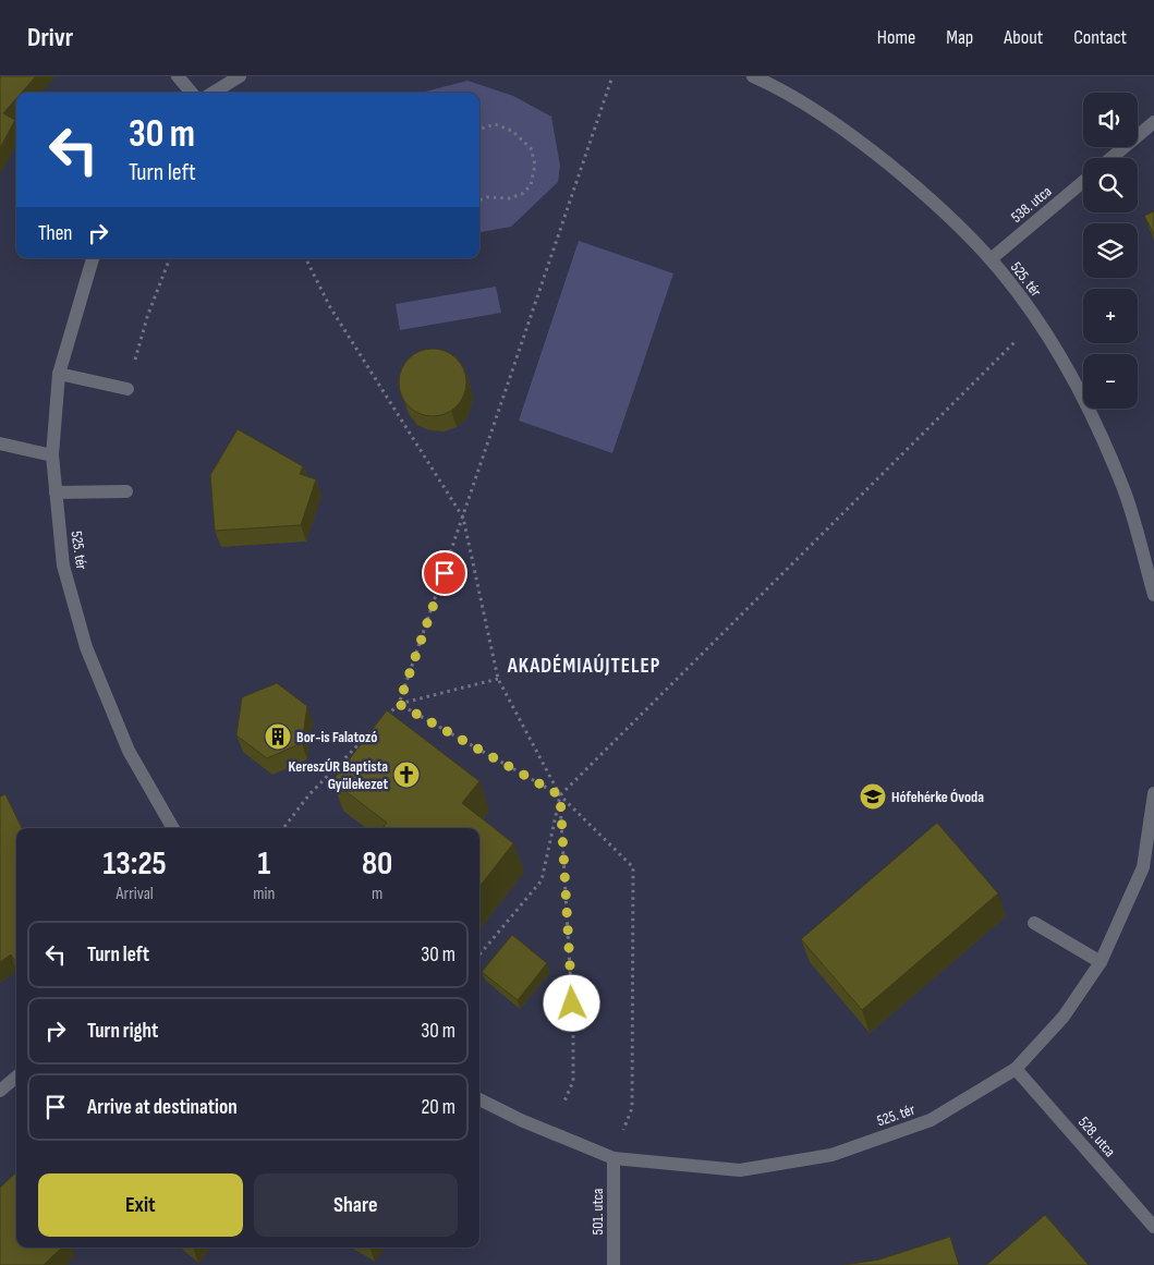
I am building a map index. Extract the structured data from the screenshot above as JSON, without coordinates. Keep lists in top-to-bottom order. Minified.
{"streets":{"street":["538. utca","525. tér","528. utca","501. utca"]},"crossings":[["538. utca","525. tér"],["525. tér","528. utca"],["525. tér","501. utca"]],"districts":["AKADÉMIAÚJTELEP"],"places":{"building":["Bor-is Falatozó"],"church":["KereszÚR Baptista Gyülekezet"],"school or university":["Hófehérke Óvoda"]},"page":{"header":"Drivr","nav":["Home","Map","About","Contact"],"map_buttons":["+","−"],"turn":["30 m","Turn left"],"then":"Then","eta":["13:25","Arrival","1","min","80","m"],"list":[{"name":"Turn left","value":"30 m"},{"name":"Turn right","value":"30 m"},{"name":"Arrive at destination","value":"20 m"}],"buttons":["Exit","Share"]}}
